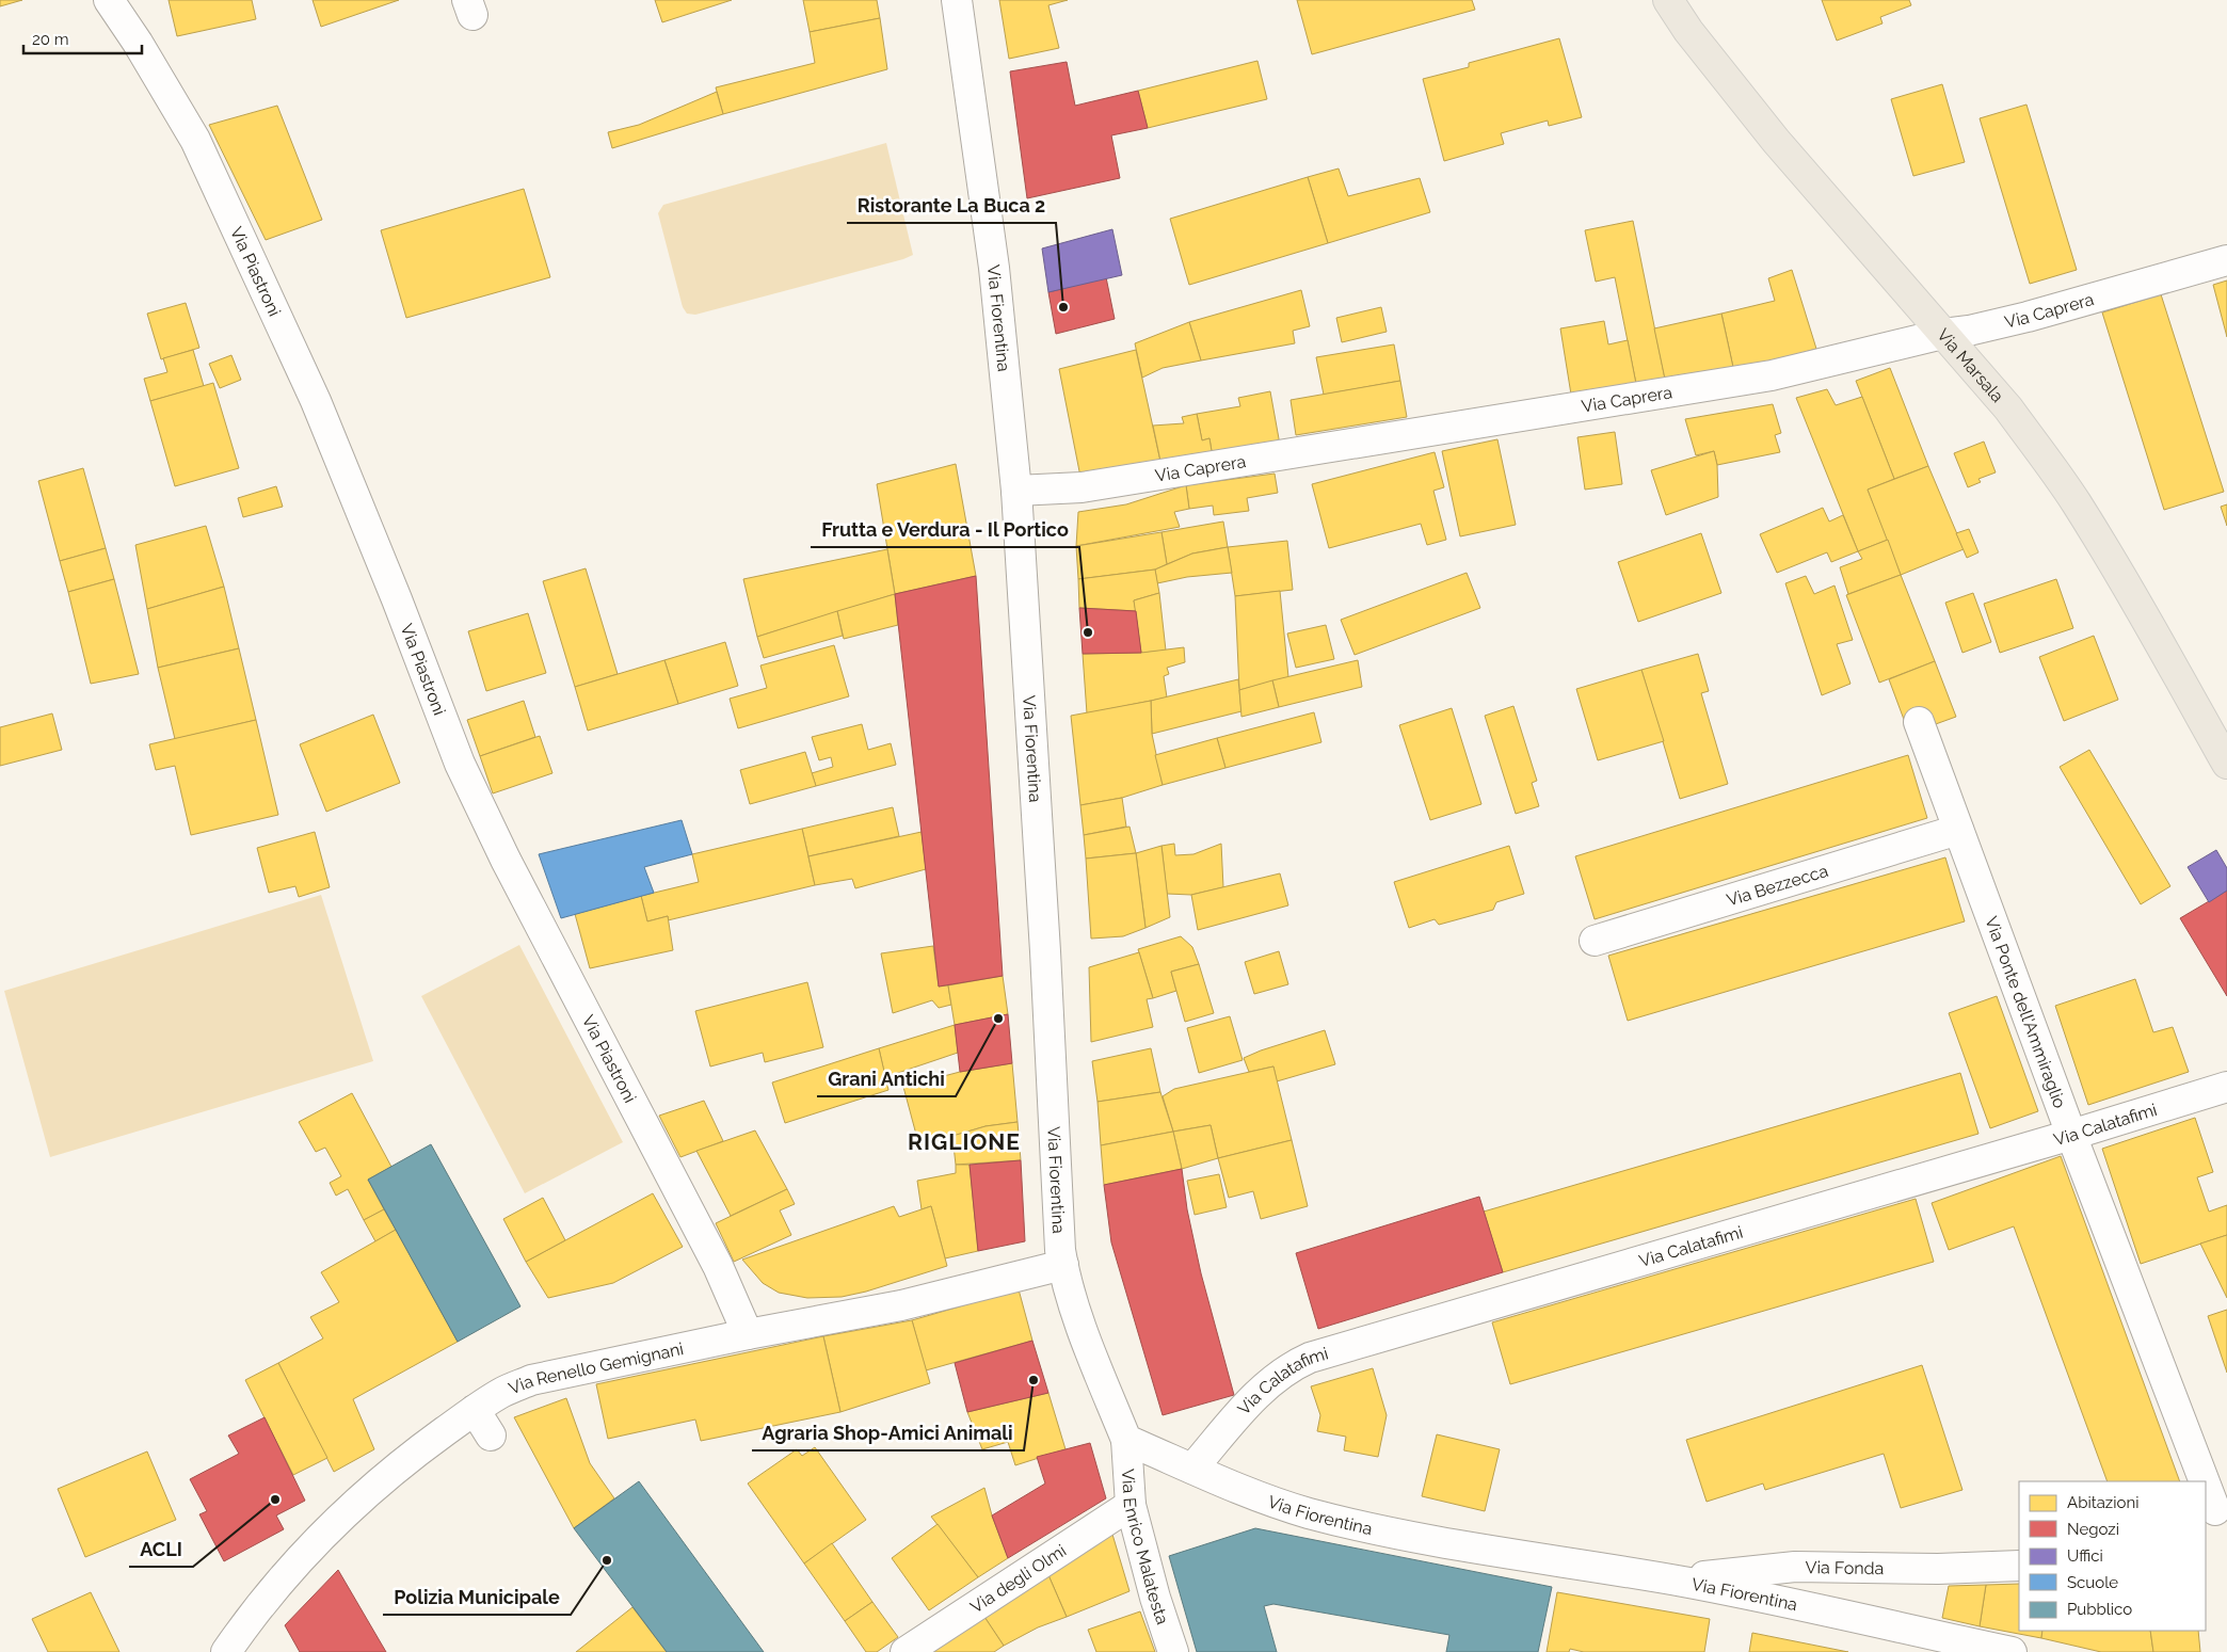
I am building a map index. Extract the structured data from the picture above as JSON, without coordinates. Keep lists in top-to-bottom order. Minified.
{"streets":{"main road":["Via Marsala"],"street":["Via Piastroni","Via Caprera","Via Fiorentina","Via Bezzecca","Via Ponte dell'Ammiraglio","Via Calatafimi","Via Renello Gemignani","Via Enrico Malatesta","Via Fonda","Via degli Olmi"]},"crossings":[["Via Piastroni","Via Renello Gemignani"],["Via Caprera","Via Fiorentina"],["Via Caprera","Via Marsala"],["Via Fiorentina","Via Calatafimi"],["Via Fiorentina","Via Renello Gemignani"],["Via Fiorentina","Via Enrico Malatesta"],["Via Fiorentina","Via Fonda"],["Via Bezzecca","Via Ponte dell'Ammiraglio"],["Via Ponte dell'Ammiraglio","Via Calatafimi"],["Via Enrico Malatesta","Via degli Olmi"]],"districts":["RIGLIONE"],"places":["Ristorante La Buca 2","Frutta e Verdura - Il Portico","Grani Antichi","Agraria Shop-Amici Animali","ACLI","Polizia Municipale"],"legend":["Abitazioni","Negozi","Uffici","Scuole","Pubblico"],"scale_bar":"20 m"}
